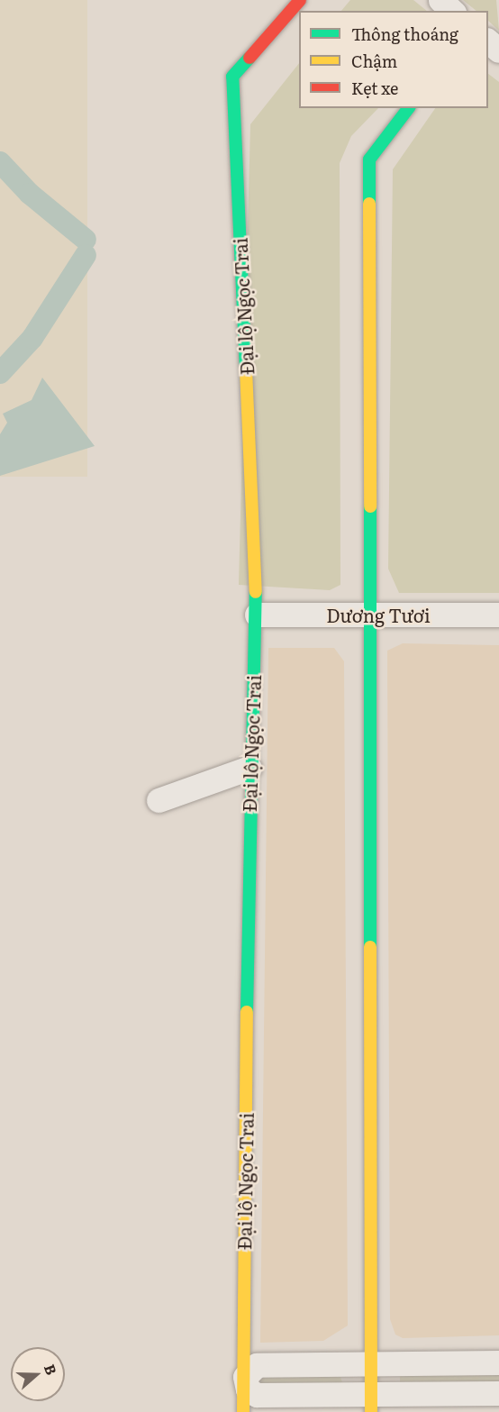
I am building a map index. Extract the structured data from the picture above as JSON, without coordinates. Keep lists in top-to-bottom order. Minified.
{"streets":{"street":["Đại lộ Ngọc Trai","Dương Tươi"]},"crossings":[["Đại lộ Ngọc Trai","Dương Tươi"]],"legend":["Thông thoáng","Chậm","Kẹt xe"],"north":"right"}
